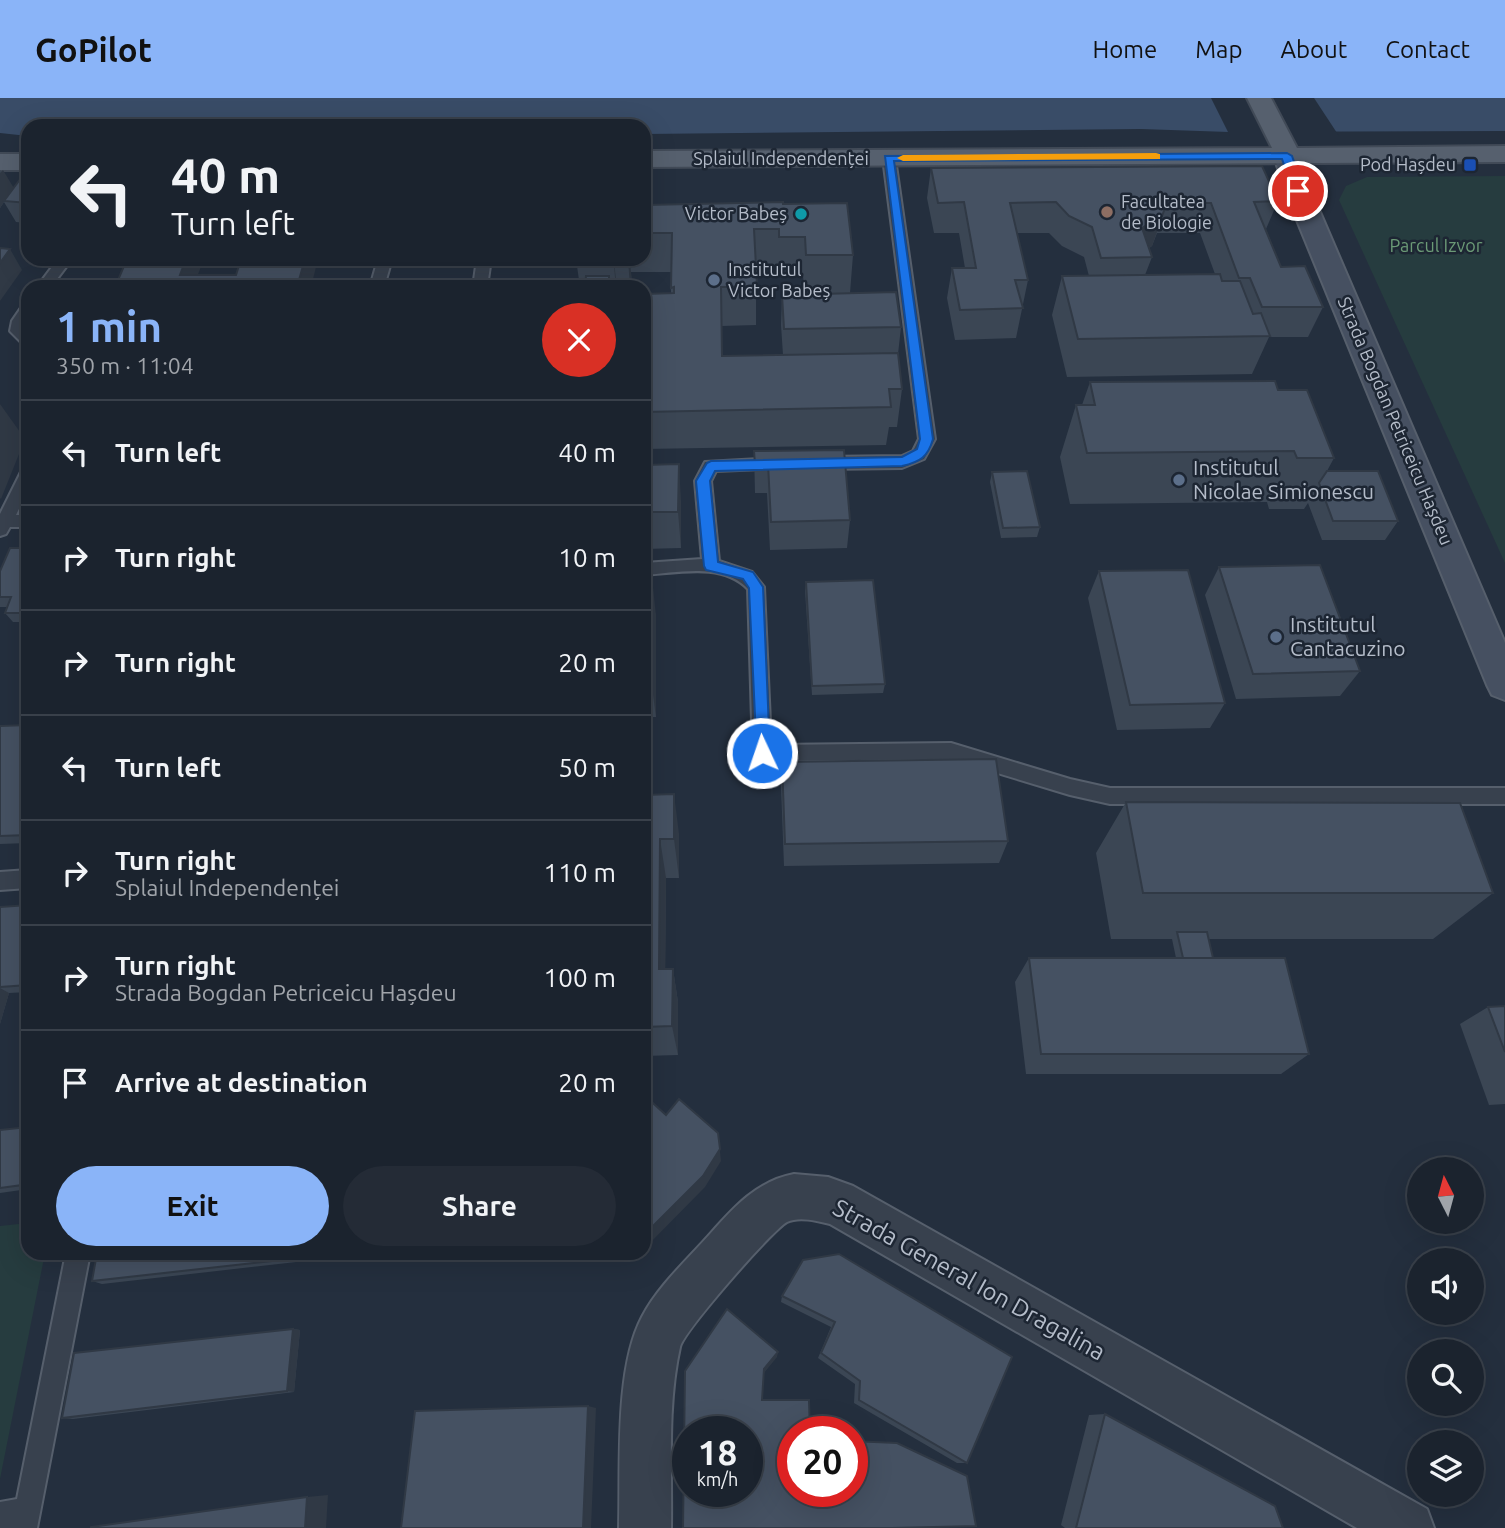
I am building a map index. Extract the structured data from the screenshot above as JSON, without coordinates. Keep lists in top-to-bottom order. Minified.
{"streets":{"main road":["Splaiul Independenței","Strada Bogdan Petriceicu Hașdeu"],"street":["Strada General Ion Dragalina"]},"crossings":[["Splaiul Independenței","Strada Bogdan Petriceicu Hașdeu"]],"parks":["Parcul Izvor"],"places":{"transit":["Pod Hașdeu"],"other":["Facultatea de Biologie","Victor Babeș","Institutul Victor Babeș","Institutul Nicolae Simionescu","Institutul Cantacuzino"]},"north":"top","page":{"header":"GoPilot","nav":["Home","Map","About","Contact"],"turn":["40 m","Turn left"],"heading":["1 min","350 m · 11:04"],"list":[{"name":"Turn left","value":"40 m"},{"name":"Turn right","value":"10 m"},{"name":"Turn right","value":"20 m"},{"name":"Turn left","value":"50 m"},{"name":"Turn right","note":"Splaiul Independenței","value":"110 m"},{"name":"Turn right","note":"Strada Bogdan Petriceicu Hașdeu","value":"100 m"},{"name":"Arrive at destination","value":"20 m"}],"buttons":["Exit","Share"],"speed":"18 km/h","limit":"20"}}
